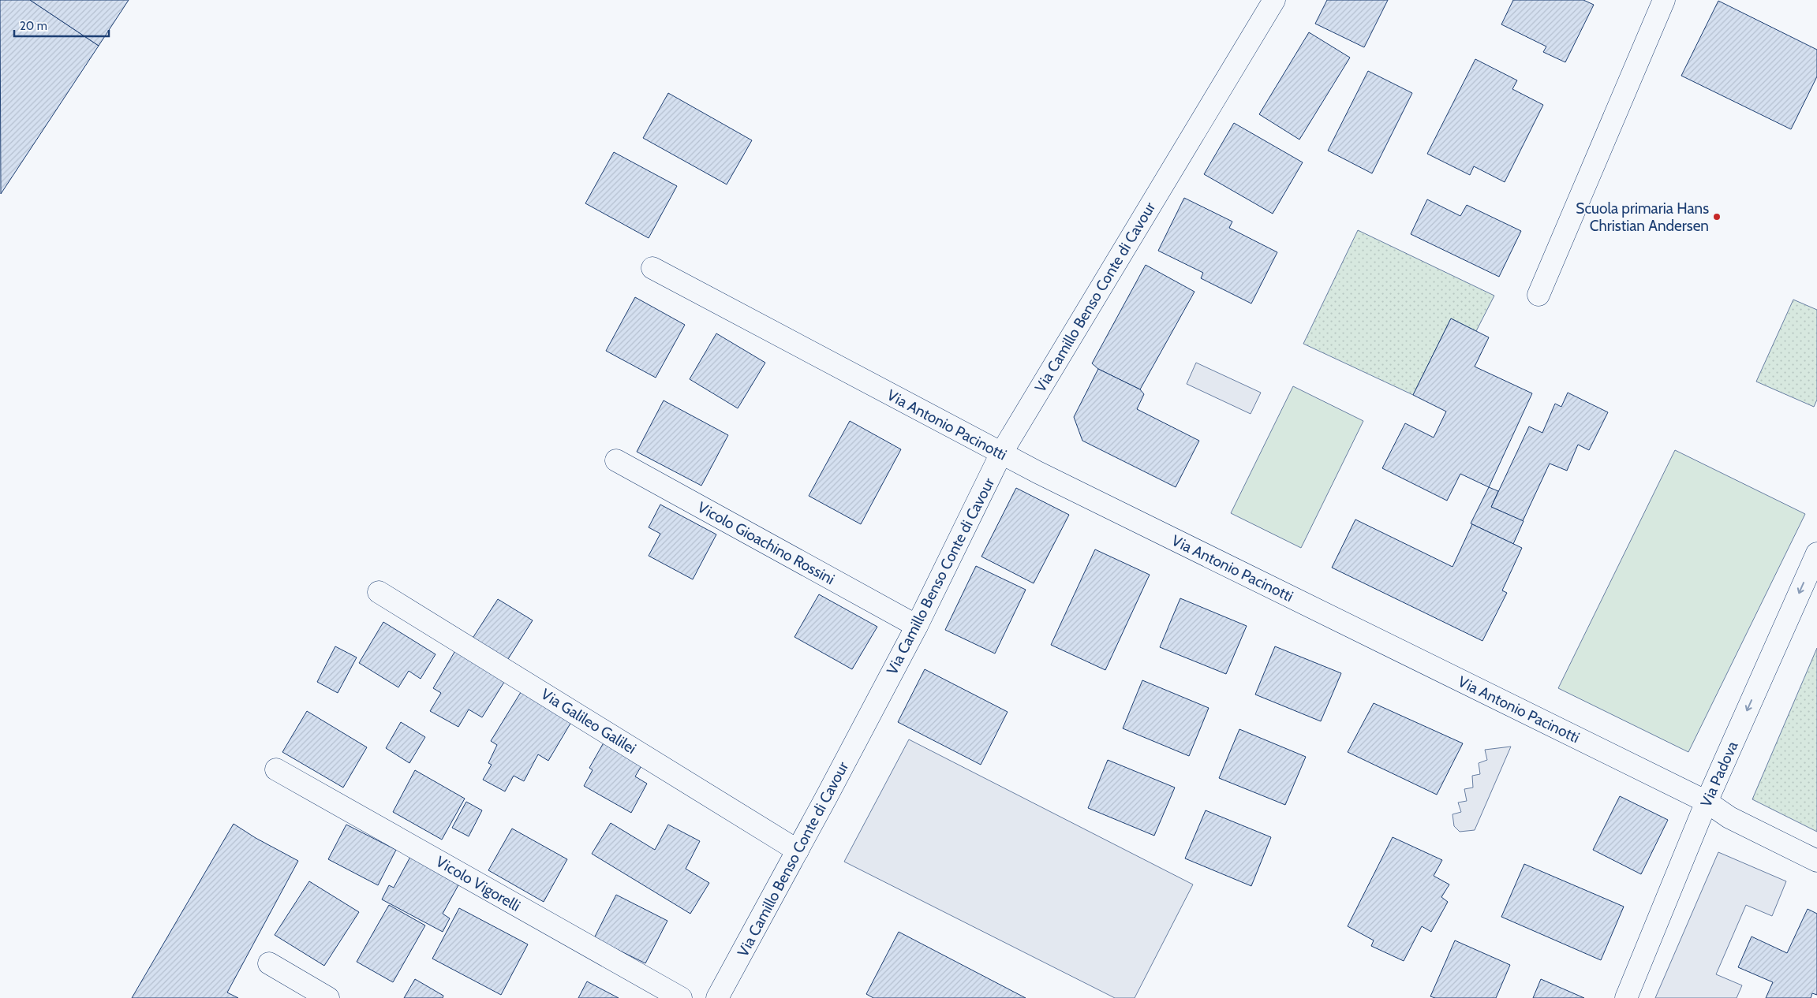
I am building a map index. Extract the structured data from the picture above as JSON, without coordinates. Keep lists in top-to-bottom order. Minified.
{"streets":{"street":["Via Camillo Benso Conte di Cavour","Via Antonio Pacinotti","Vicolo Gioachino Rossini","Via Galileo Galilei","Via Padova","Vicolo Vigorelli"]},"crossings":[["Via Camillo Benso Conte di Cavour","Via Antonio Pacinotti"],["Via Camillo Benso Conte di Cavour","Vicolo Gioachino Rossini"],["Via Camillo Benso Conte di Cavour","Via Galileo Galilei"],["Via Antonio Pacinotti","Via Padova"]],"one_way":["Via Padova"],"places":["Scuola primaria Hans Christian Andersen"],"scale_bar":"20 m"}
